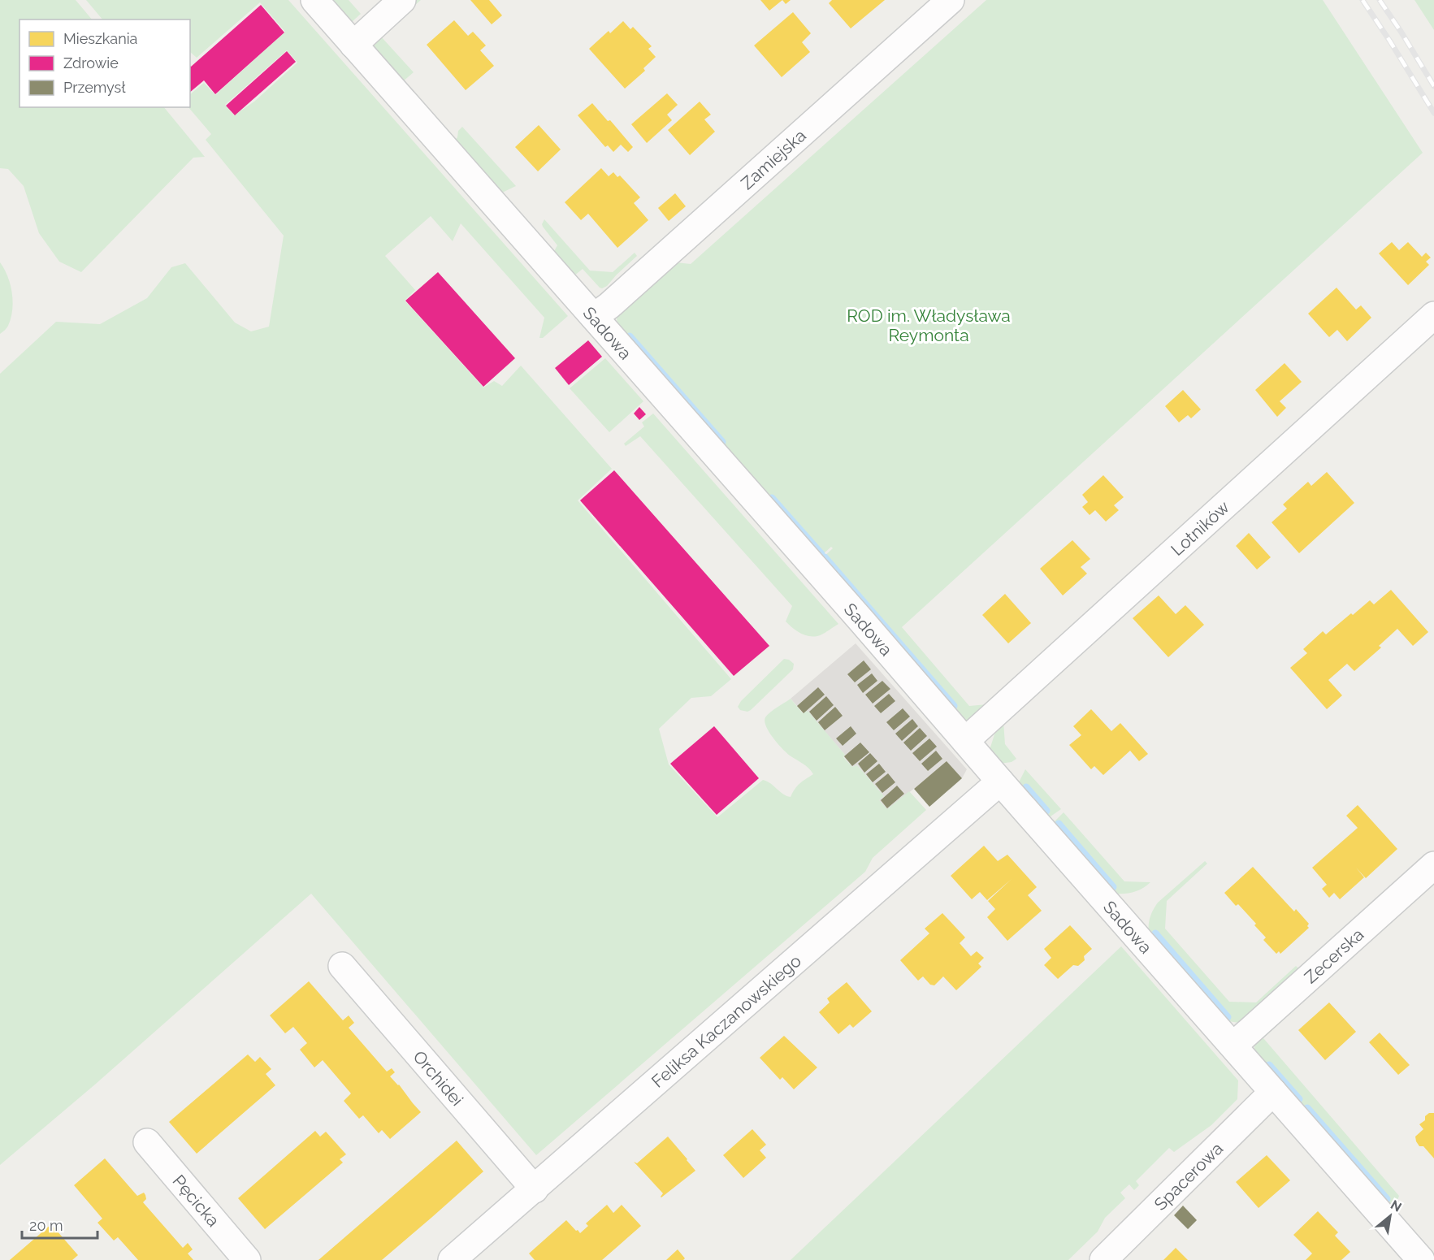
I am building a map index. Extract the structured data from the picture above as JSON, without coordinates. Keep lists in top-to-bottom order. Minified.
{"streets":{"street":["Zamiejska","Sadowa","Lotników","Zecerska","Feliksa Kaczanowskiego","Orchidei","Spacerowa","Pęcicka"]},"crossings":[["Zamiejska","Sadowa"],["Sadowa","Lotników"],["Sadowa","Zecerska"],["Sadowa","Feliksa Kaczanowskiego"],["Sadowa","Spacerowa"],["Feliksa Kaczanowskiego","Orchidei"]],"parks":["ROD im. Władysława Reymonta"],"legend":["Mieszkania","Zdrowie","Przemysł"],"scale_bar":"20 m","north":"top right"}
